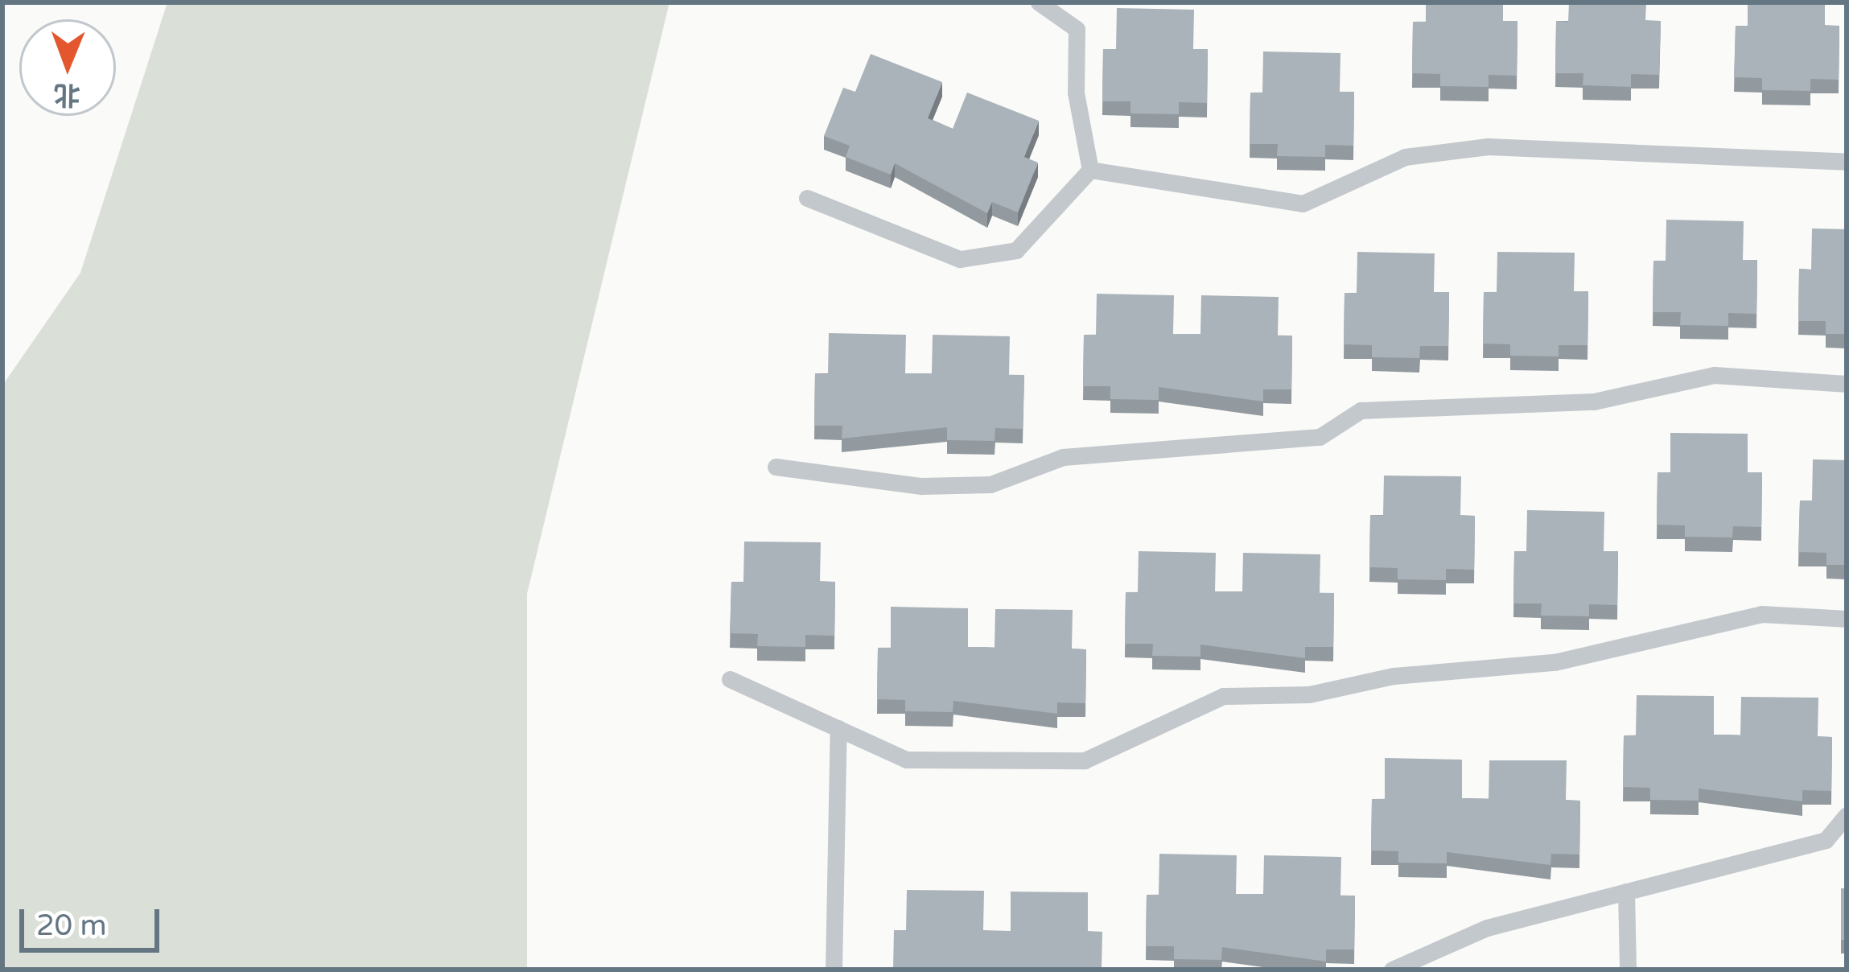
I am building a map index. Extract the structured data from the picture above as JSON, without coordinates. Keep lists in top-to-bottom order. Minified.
{"scale_bar":"20 m","north":"bottom"}
